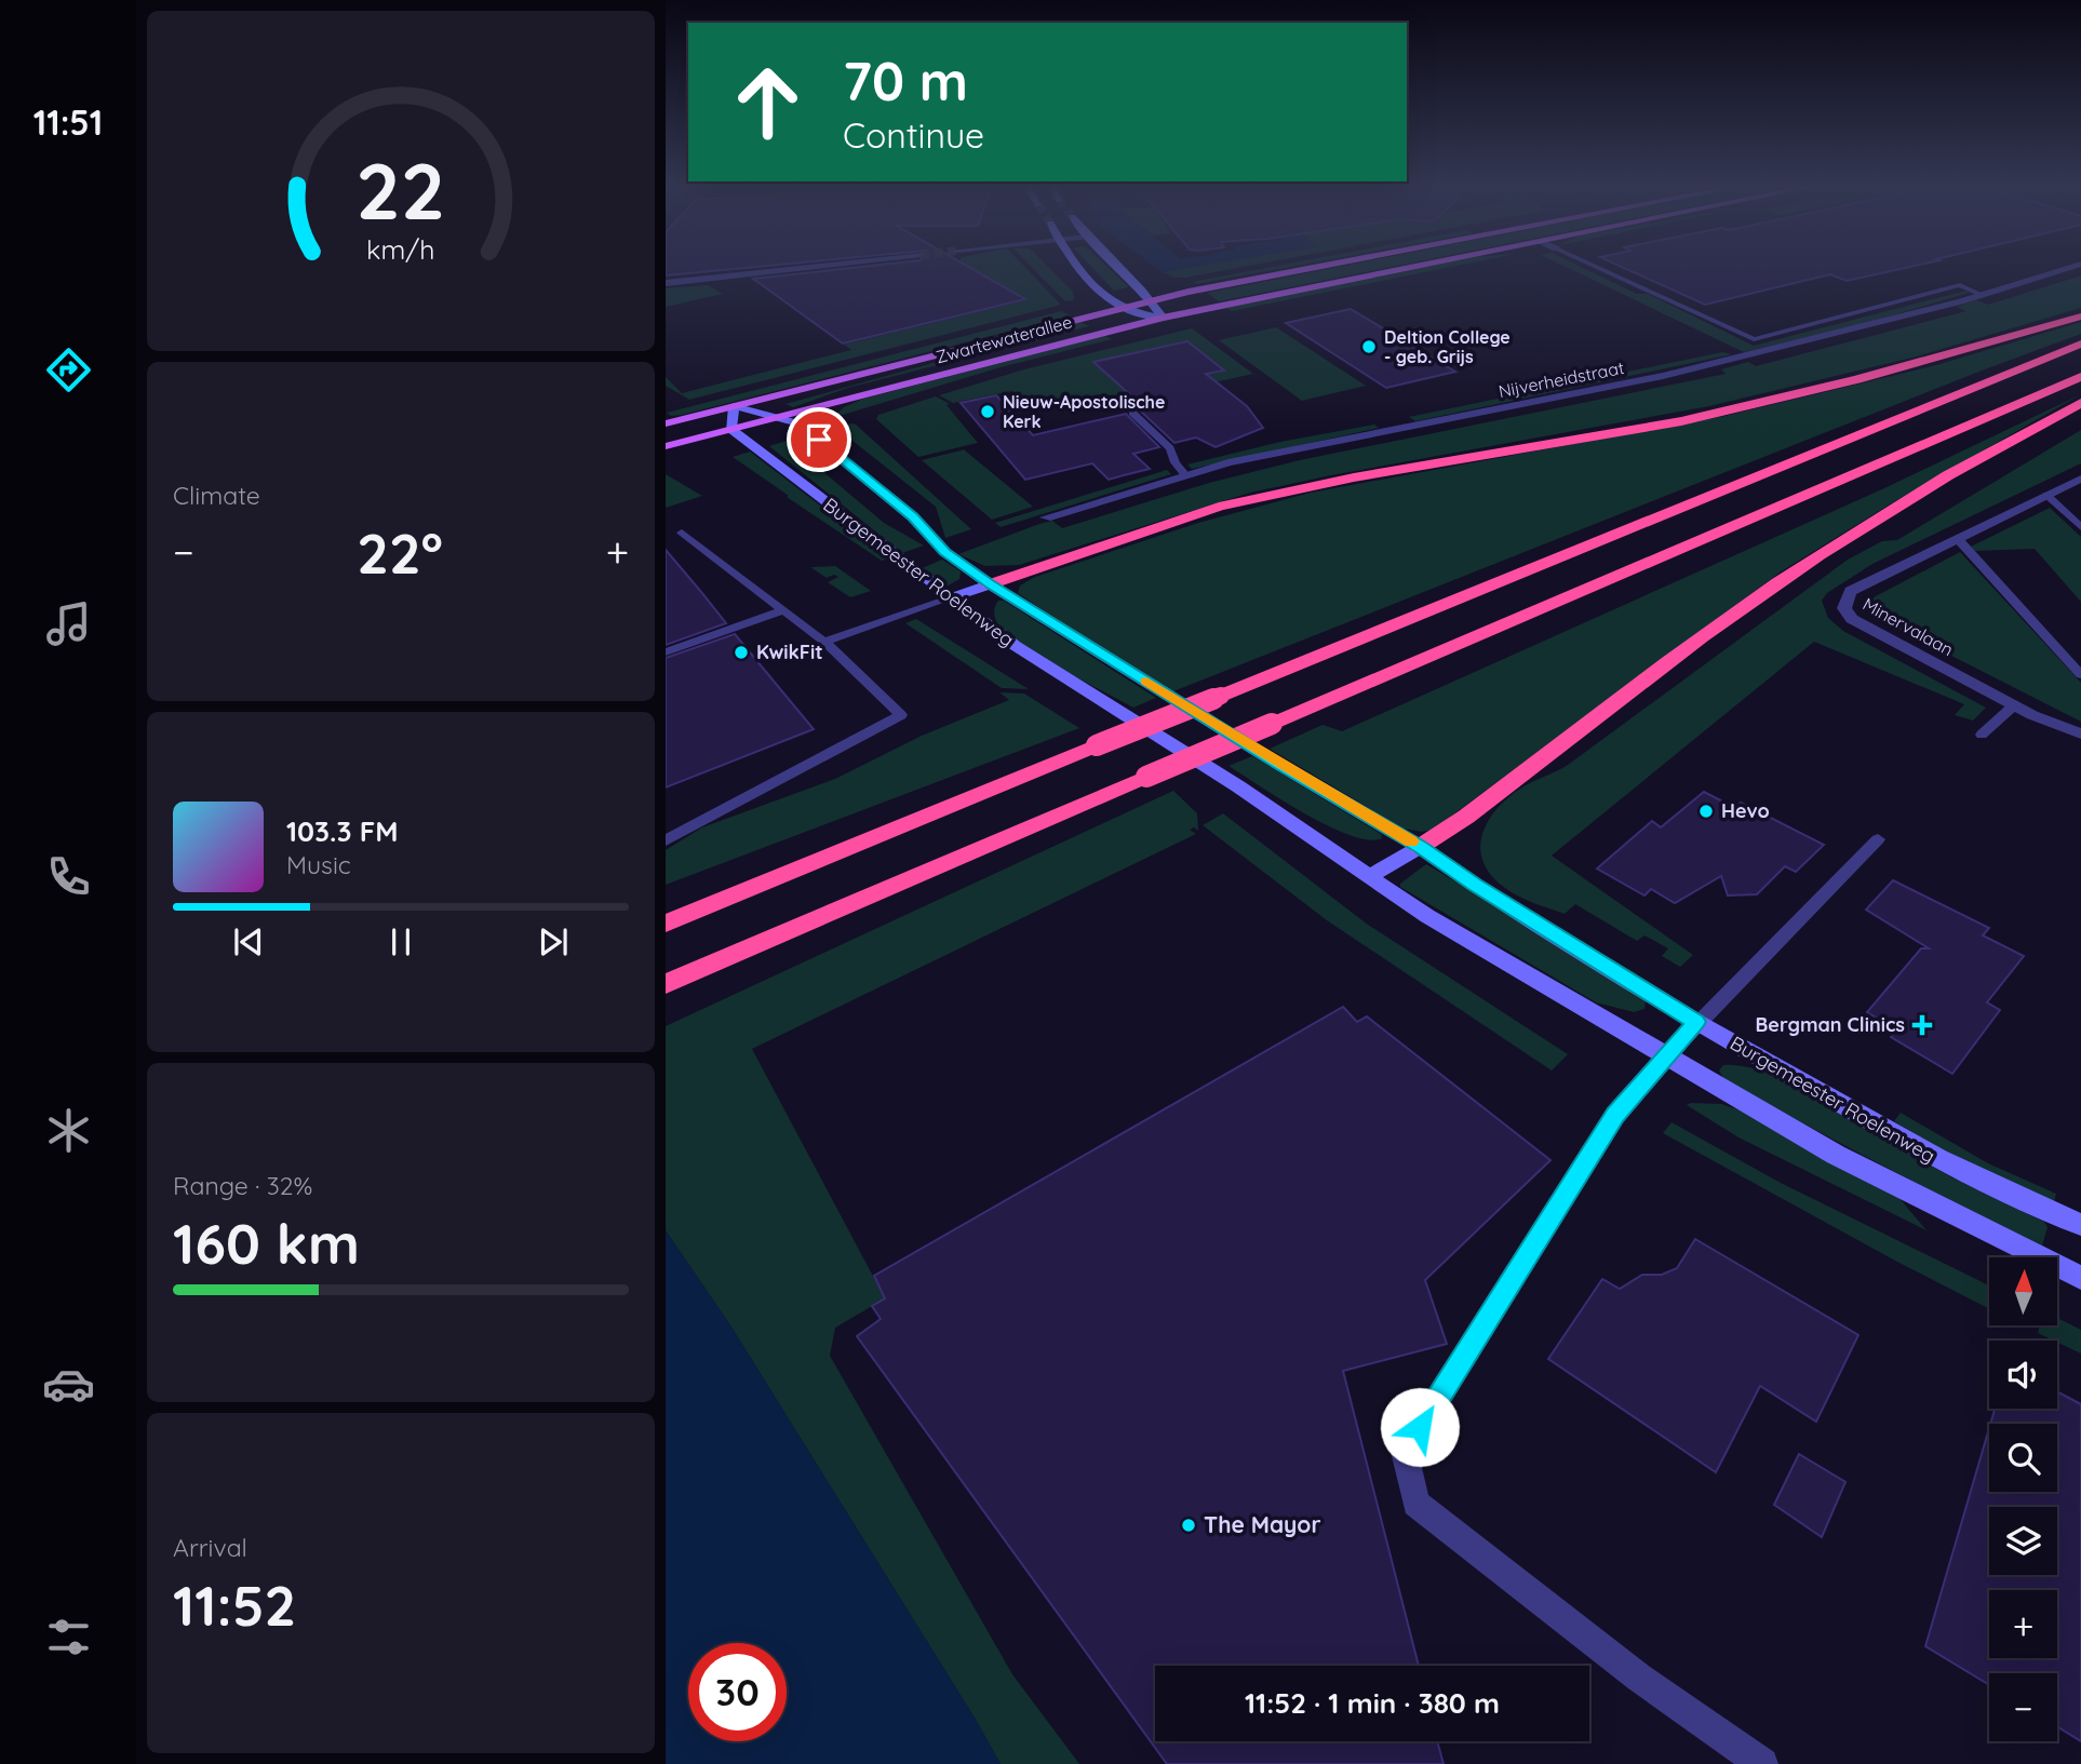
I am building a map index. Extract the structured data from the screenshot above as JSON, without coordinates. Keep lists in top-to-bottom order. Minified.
{"streets":{"main road":["Zwartewaterallee","Burgemeester Roelenweg"],"street":["Nijverheidstraat","Minervalaan"]},"crossings":[["Zwartewaterallee","Burgemeester Roelenweg"]],"places":{"other":["Deltion College - geb. Grijs","Nieuw-Apostolische Kerk","KwikFit","Hevo","The Mayor"],"health":["Bergman Clinics"]},"north":"top","page":{"tabs":"11:51","turn":["70 m","Continue"],"tile":["Climate",["Range · 32%","160 km"],["Arrival","11:52"]],"heat":["−","22°","+"],"song":["103.3 FM","Music"],"map_buttons":["+","−"],"limit":"30","trip":"11:52 · 1 min · 380 m","gauge":["22","km/h"]}}
